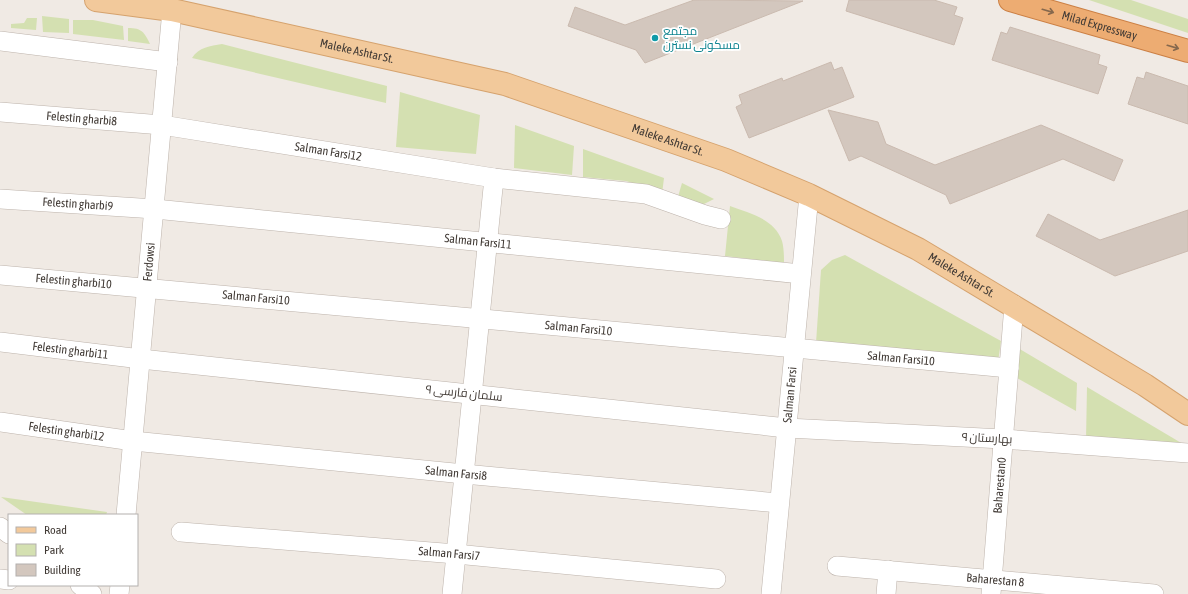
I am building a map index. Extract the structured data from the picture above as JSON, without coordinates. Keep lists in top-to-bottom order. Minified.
{"streets":{"highway":["Milad Expressway"],"main road":["Maleke Ashtar St."],"street":["Felestin gharbi8","Salman Farsi12","Felestin gharbi9","Salman Farsi11","Ferdowsi","Felestin gharbi10","Salman Farsi10","Felestin gharbi11","سلمان فارسی ۹","Salman Farsi","Felestin gharbi12","بهارستان ۹","Salman Farsi8","Baharestan0","Salman Farsi7","Baharestan 8"]},"crossings":[["Maleke Ashtar St.","Ferdowsi"],["Maleke Ashtar St.","Salman Farsi"],["Maleke Ashtar St.","Baharestan0"],["Felestin gharbi8","Salman Farsi12"],["Felestin gharbi8","Ferdowsi"],["Salman Farsi12","Ferdowsi"],["Felestin gharbi9","Salman Farsi11"],["Felestin gharbi9","Ferdowsi"],["Salman Farsi11","Ferdowsi"],["Salman Farsi11","Salman Farsi"],["Ferdowsi","Felestin gharbi10"],["Ferdowsi","Salman Farsi10"],["Ferdowsi","Felestin gharbi11"],["Ferdowsi","سلمان فارسی ۹"],["Ferdowsi","Felestin gharbi12"],["Ferdowsi","Salman Farsi8"],["Felestin gharbi10","Salman Farsi10"],["Salman Farsi10","Salman Farsi"],["Salman Farsi10","Baharestan0"],["Felestin gharbi11","سلمان فارسی ۹"],["سلمان فارسی ۹","Salman Farsi"],["سلمان فارسی ۹","بهارستان ۹"],["Salman Farsi","بهارستان ۹"],["Salman Farsi","Salman Farsi8"],["Felestin gharbi12","Salman Farsi8"],["بهارستان ۹","Baharestan0"],["Baharestan0","Baharestan 8"]],"one_way":["Milad Expressway"],"places":["مجتمع مسکونی نسترن"],"legend":["Road","Park","Building"]}
